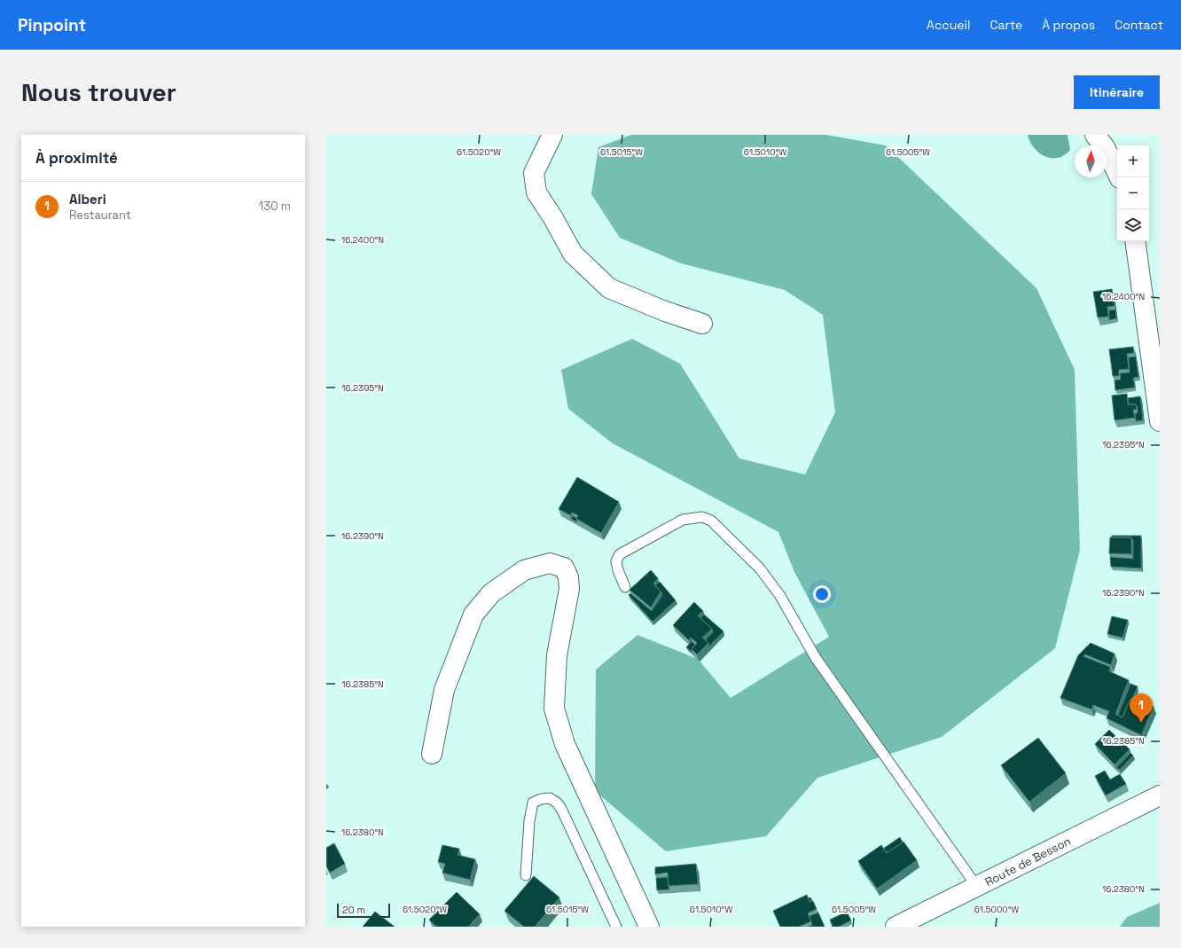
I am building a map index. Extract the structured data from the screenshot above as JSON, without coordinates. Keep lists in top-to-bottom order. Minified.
{"streets":{"street":["Route de Besson"]},"scale_bar":"20 m","north":"top","page":{"header":"Pinpoint","nav":["Accueil","Carte","À propos","Contact"],"buttons":"Itinéraire","title":"Nous trouver","heading":"À proximité","map_buttons":["+","−"],"list":[{"mark":"1","name":"Alberi","note":"Restaurant","value":"130 m"}],"pins":"1","scale":"20 m"},"coordinates":["61.5020°W","61.5015°W","61.5010°W","61.5005°W","16.2400°N","16.2395°N","16.2390°N","16.2385°N","16.2380°N","61.5000°W"]}
